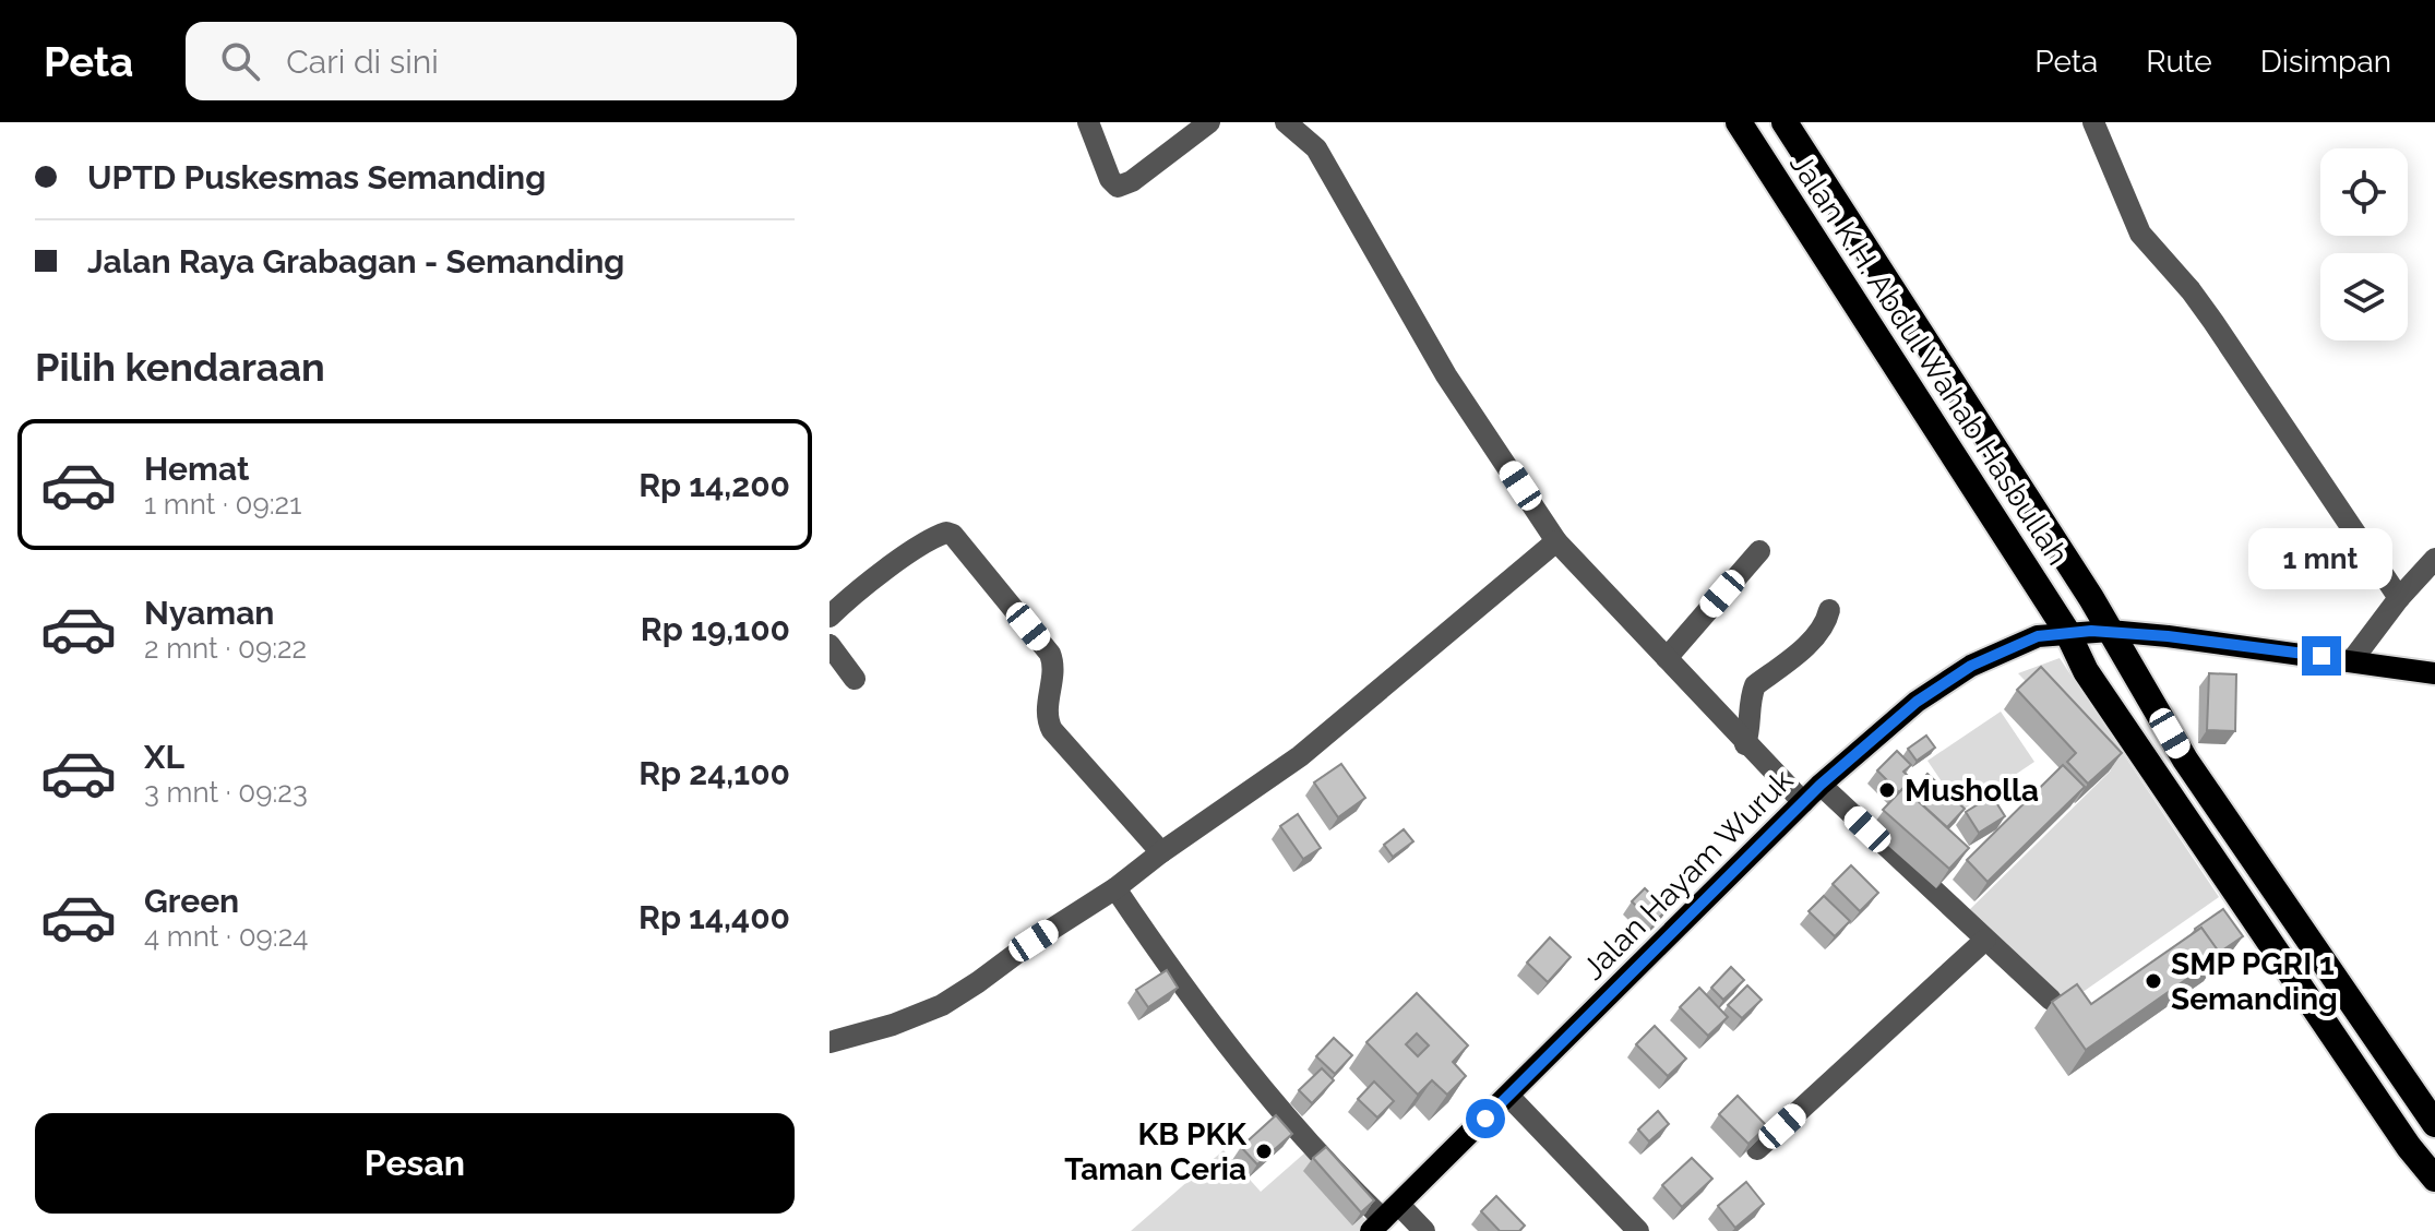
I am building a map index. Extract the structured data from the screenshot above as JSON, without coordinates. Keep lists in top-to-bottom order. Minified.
{"streets":{"highway":["Jalan K.H. Abdul Wahab Hasbullah"],"main road":["Jalan Hayam Wuruk"]},"crossings":[["Jalan K.H. Abdul Wahab Hasbullah","Jalan Hayam Wuruk"]],"places":["Musholla","SMP PGRI 1 Semanding","KB PKK Taman Ceria"],"page":{"header":"Peta","search":"Cari di sini","nav":["Peta","Rute","Disimpan"],"banner":["UPTD Puskesmas Semanding","Jalan Raya Grabagan - Semanding"],"heading":"Pilih kendaraan","list":[{"name":"Hemat","note":"1 mnt · 09:21","value":"Rp 14,200"},{"name":"Nyaman","note":"2 mnt · 09:22","value":"Rp 19,100"},{"name":"XL","note":"3 mnt · 09:23","value":"Rp 24,100"},{"name":"Green","note":"4 mnt · 09:24","value":"Rp 14,400"}],"bubble":"1 mnt","buttons":"Pesan"}}
